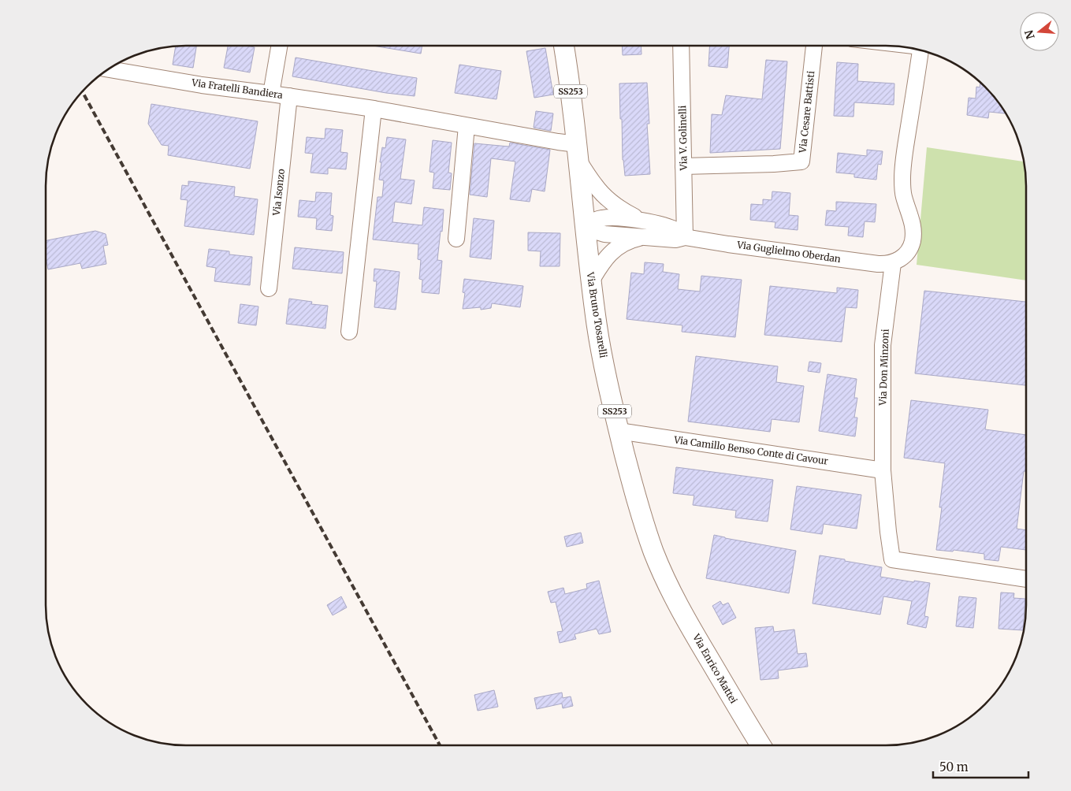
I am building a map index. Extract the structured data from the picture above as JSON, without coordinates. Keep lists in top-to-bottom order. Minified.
{"streets":{"main road":["SS253","Via Bruno Tosarelli","Via Enrico Mattei"],"street":["Via Fratelli Bandiera","Via Cesare Battisti","Via V. Golinelli","Via Isonzo","Via Guglielmo Oberdan","Via Don Minzoni","Via Camillo Benso Conte di Cavour"]},"crossings":[["Via Fratelli Bandiera","Via Isonzo"],["Via Fratelli Bandiera","Via Guglielmo Oberdan"],["Via Fratelli Bandiera","Via Bruno Tosarelli"],["Via Cesare Battisti","Via V. Golinelli"],["Via V. Golinelli","Via Guglielmo Oberdan"],["Via Guglielmo Oberdan","Via Bruno Tosarelli"],["Via Guglielmo Oberdan","Via Don Minzoni"],["Via Bruno Tosarelli","Via Camillo Benso Conte di Cavour"],["Via Bruno Tosarelli","Via Enrico Mattei"],["Via Don Minzoni","Via Camillo Benso Conte di Cavour"]],"scale_bar":"50 m","north":"left"}
